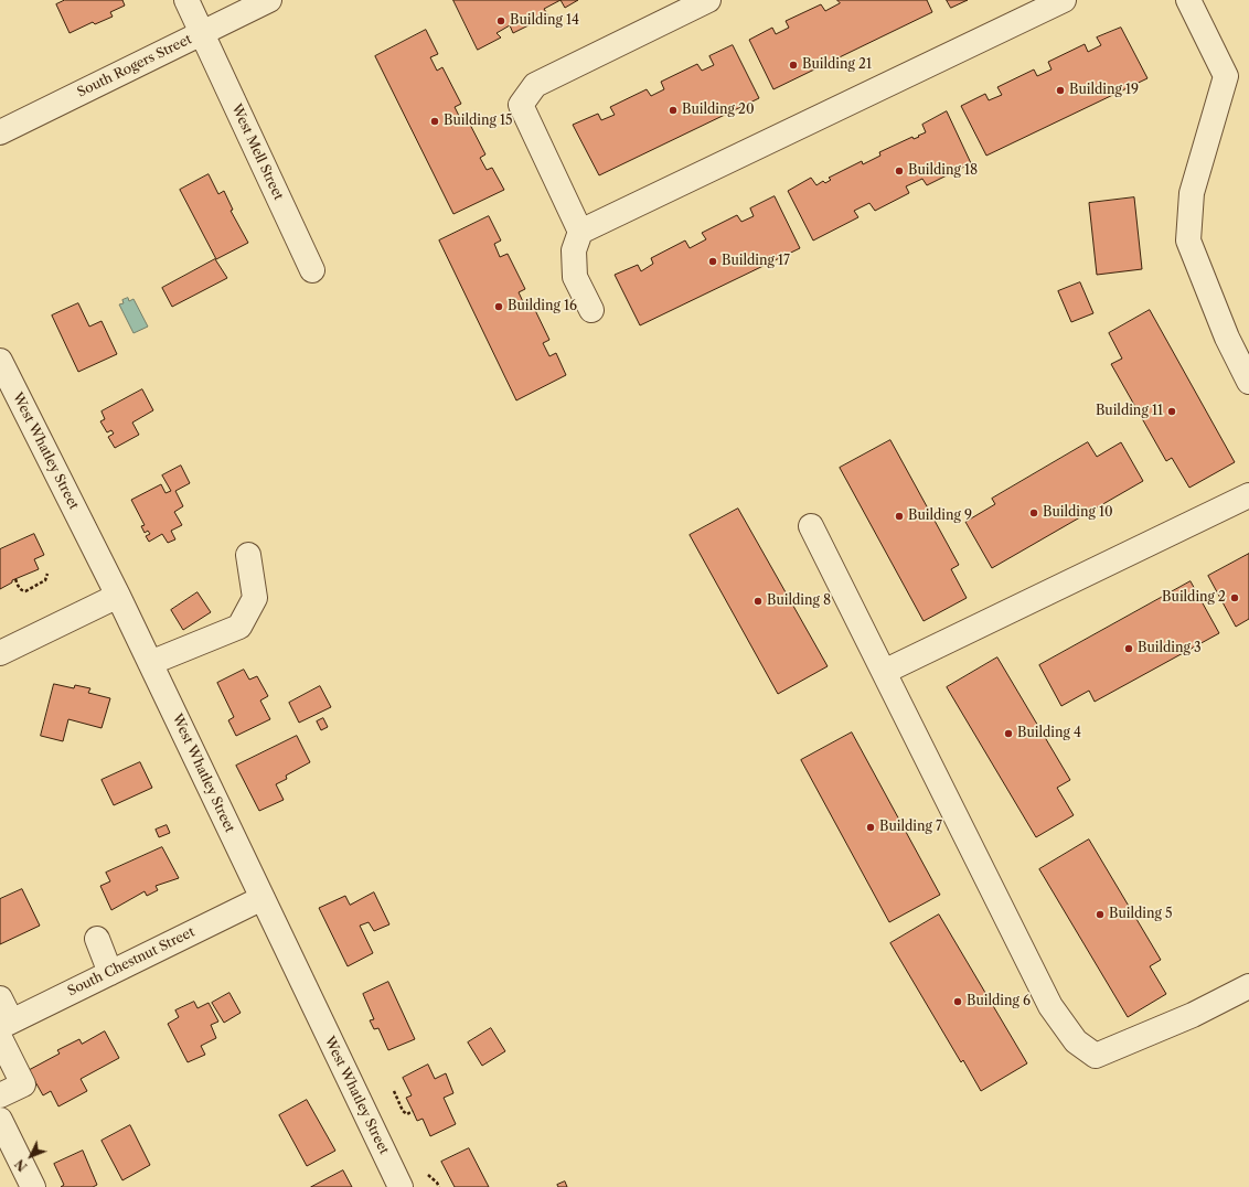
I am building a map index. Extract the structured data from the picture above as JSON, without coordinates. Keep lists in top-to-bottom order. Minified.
{"streets":{"street":["South Rogers Street","West Mell Street","West Whatley Street","South Chestnut Street"]},"crossings":[["South Rogers Street","West Mell Street"],["West Whatley Street","South Chestnut Street"]],"places":["Building 14","Building 21","Building 19","Building 20","Building 15","Building 18","Building 17","Building 16","Building 11","Building 10","Building 9","Building 2","Building 8","Building 3","Building 4","Building 7","Building 5","Building 6"],"north":"bottom left"}
